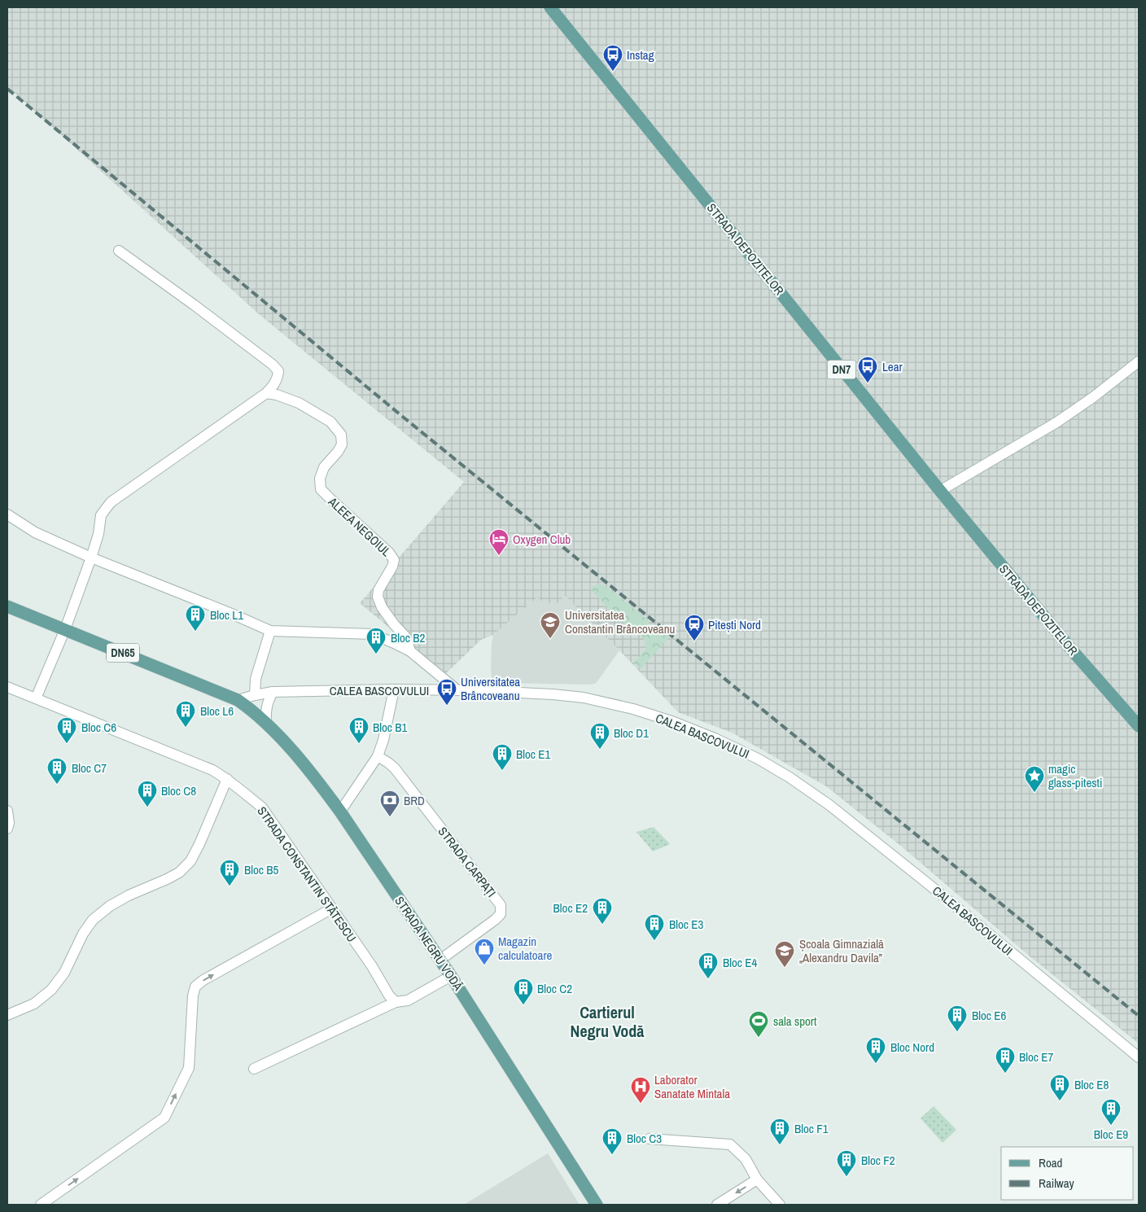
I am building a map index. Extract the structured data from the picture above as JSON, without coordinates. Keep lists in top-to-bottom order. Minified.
{"streets":{"main road":["STRADA DEPOZITELOR","DN7","DN65","STRADA NEGRU VODĂ"],"street":["ALEEA NEGOIUL","CALEA BASCOVULUI","STRADA CARPAȚI","STRADA CONSTANTIN STĂTESCU"]},"crossings":[["DN65","CALEA BASCOVULUI"],["DN65","STRADA NEGRU VODĂ"],["CALEA BASCOVULUI","STRADA NEGRU VODĂ"],["STRADA CARPAȚI","STRADA NEGRU VODĂ"]],"districts":["Cartierul Negru Vodă"],"places":{"bus stop":["Instag","Lear","Universitatea Brâncoveanu"],"hotel":["Oxygen Club"],"building":["Bloc L1","Bloc B2","Bloc L6","Bloc C6","Bloc B1","Bloc D1","Bloc E1","Bloc C7","Bloc C8","Bloc B5","Bloc E2","Bloc E3","Bloc E4","Bloc C2","Bloc E6","Bloc Nord","Bloc E7","Bloc E8","Bloc E9","Bloc F1","Bloc C3","Bloc F2"],"school or university":["Universitatea Constantin Brâncoveanu","Școala Gimnazială „Alexandru Davila”"],"station":["Pitești Nord"],"place":["magic glass-pitesti"],"bank":["BRD"],"shop":["Magazin calculatoare"],"sports":["sala sport"],"hospital":["Laborator Sanatate Mintala"]},"legend":["Road","Railway"]}
